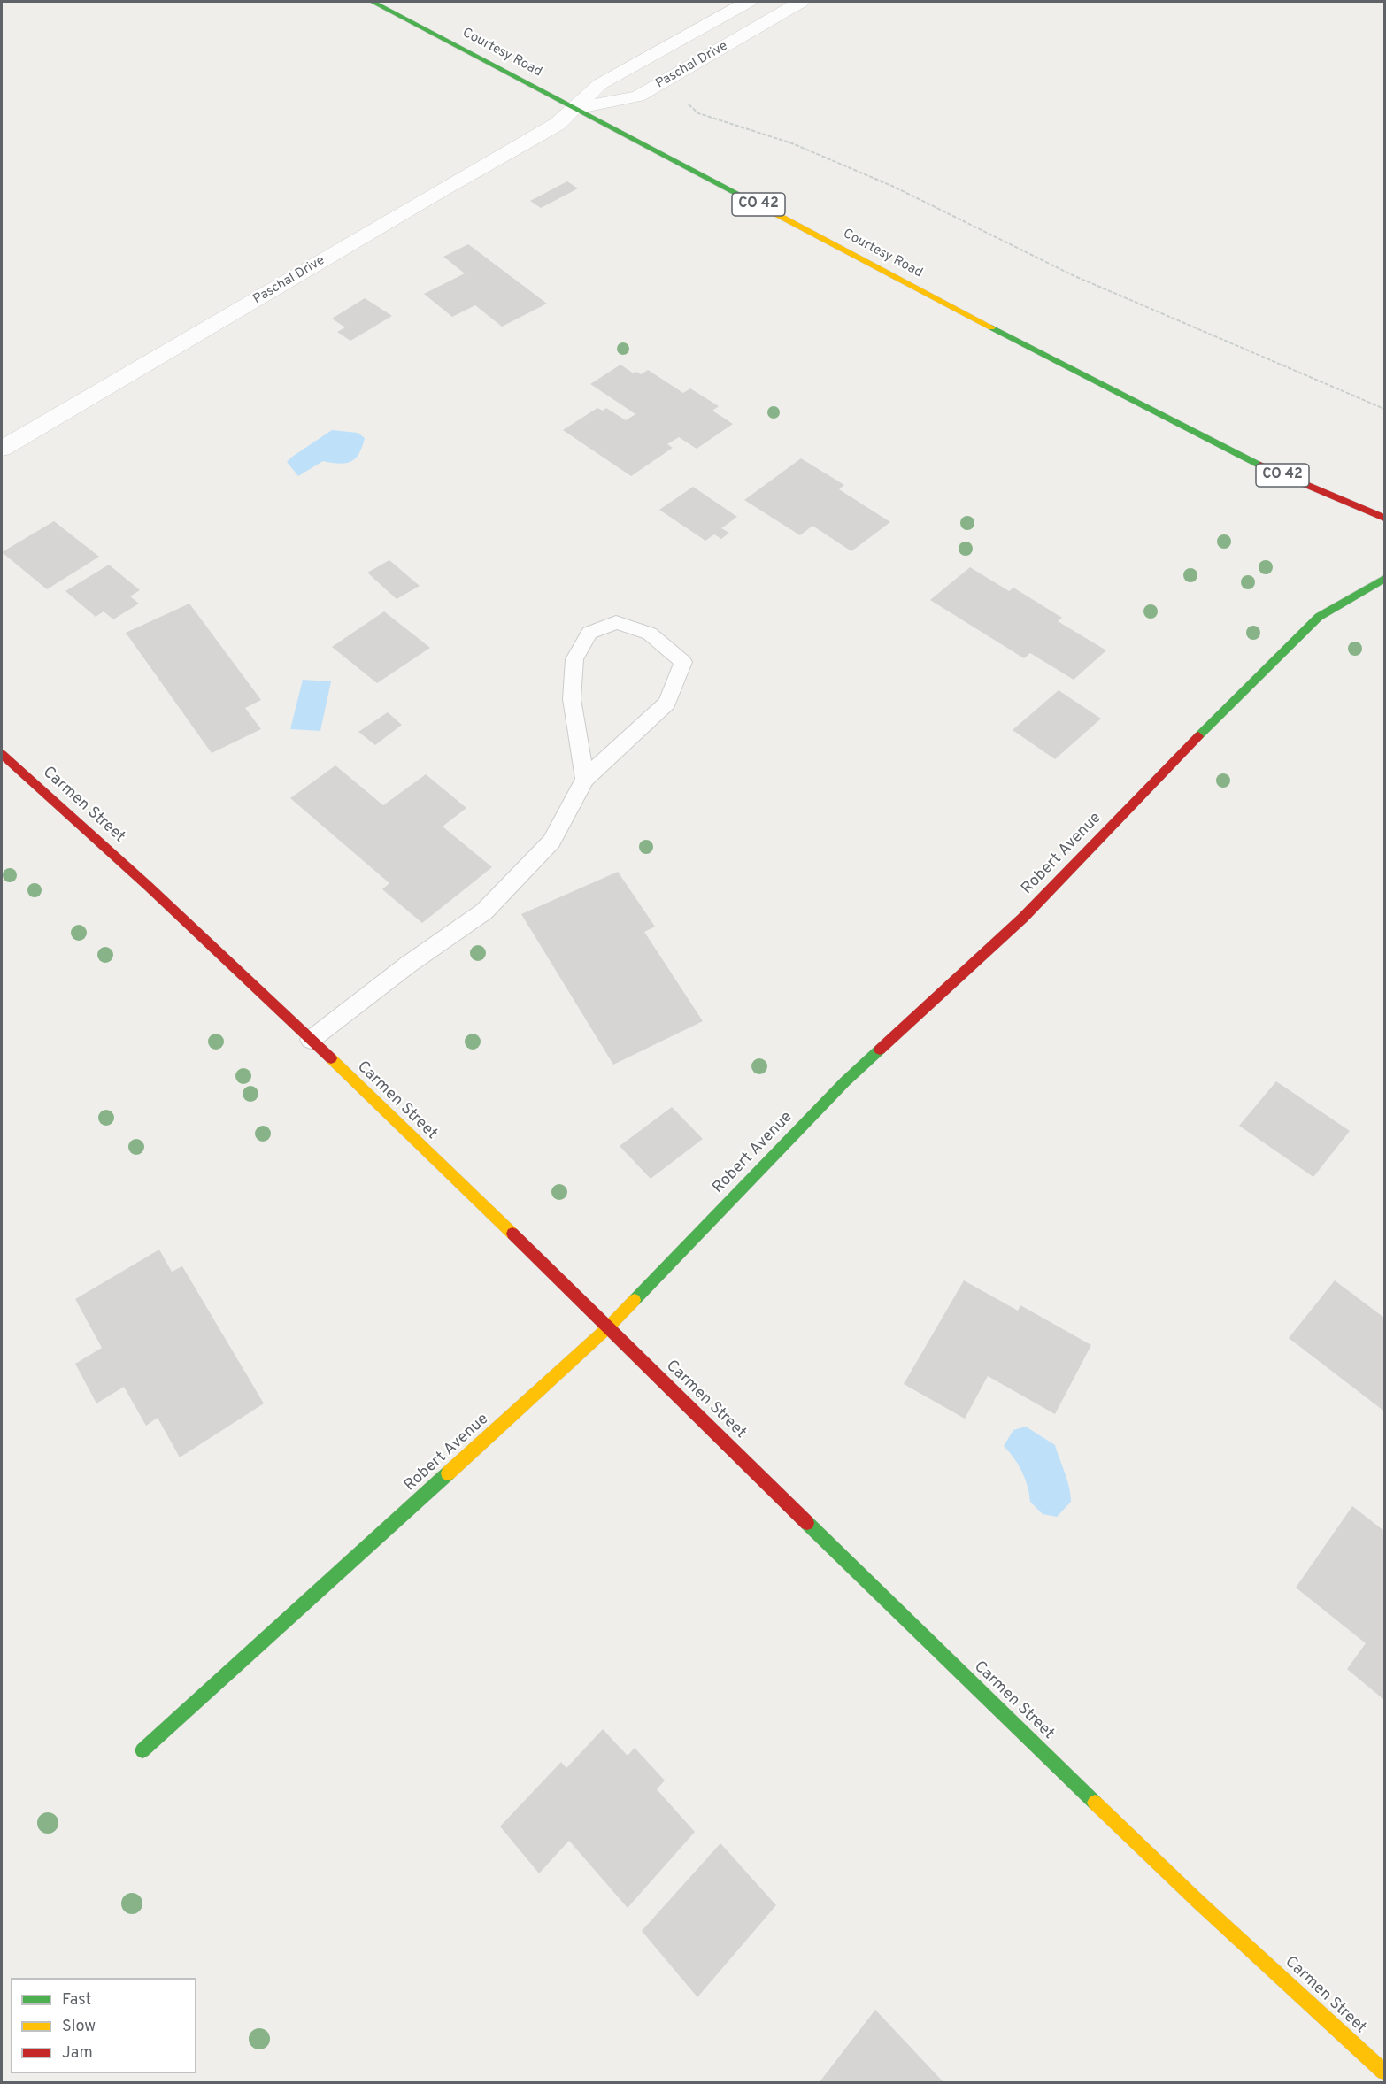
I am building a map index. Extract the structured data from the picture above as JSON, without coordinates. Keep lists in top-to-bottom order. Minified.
{"streets":{"street":["Courtesy Road","Paschal Drive","CO 42","Carmen Street","Robert Avenue"]},"crossings":[["Courtesy Road","Paschal Drive"],["Carmen Street","Robert Avenue"]],"legend":["Fast","Slow","Jam"]}
